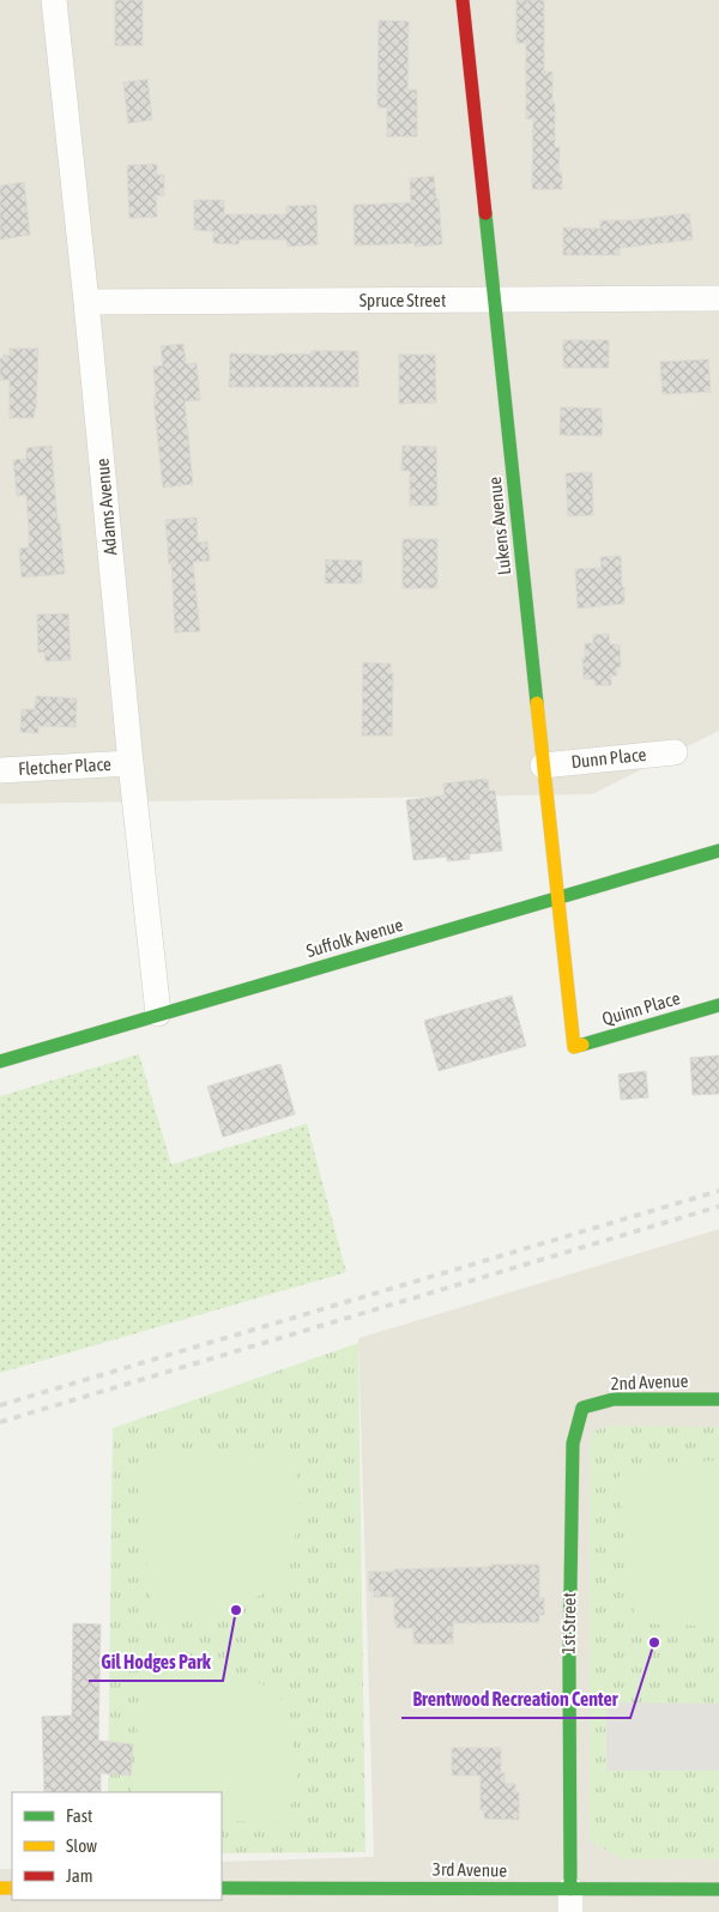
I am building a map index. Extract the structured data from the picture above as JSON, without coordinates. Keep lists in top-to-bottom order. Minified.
{"streets":{"street":["Spruce Street","Adams Avenue","Lukens Avenue","Dunn Place","Fletcher Place","Suffolk Avenue","Quinn Place","2nd Avenue","1st Street","3rd Avenue"]},"crossings":[["Spruce Street","Adams Avenue"],["Spruce Street","Lukens Avenue"],["Adams Avenue","Fletcher Place"],["Adams Avenue","Suffolk Avenue"],["Lukens Avenue","Dunn Place"],["Lukens Avenue","Suffolk Avenue"],["Lukens Avenue","Quinn Place"],["2nd Avenue","1st Street"],["1st Street","3rd Avenue"]],"places":["Gil Hodges Park","Brentwood Recreation Center"],"legend":["Fast","Slow","Jam"]}
